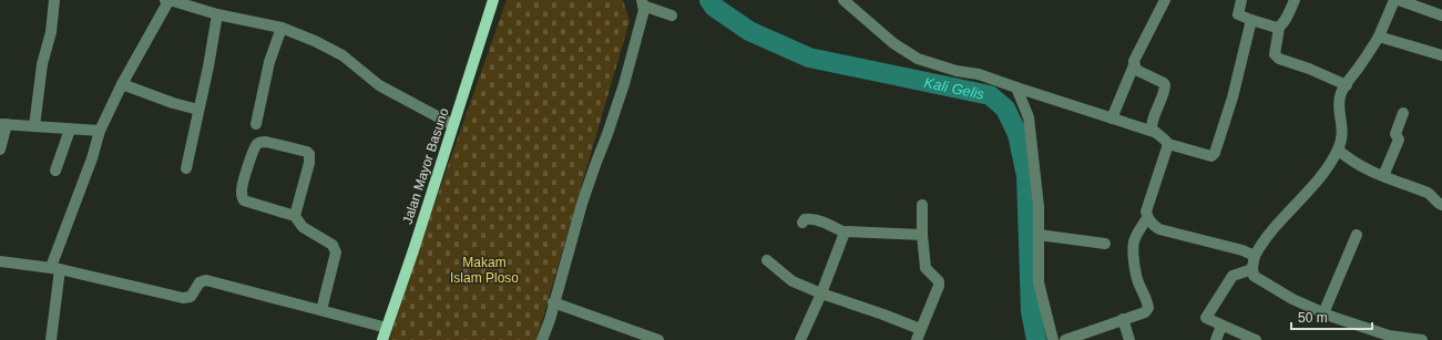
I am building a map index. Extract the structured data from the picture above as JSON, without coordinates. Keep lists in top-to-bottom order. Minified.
{"streets":{"main road":["Jalan Mayor Basuno"]},"water":["Kali Gelis"],"parks":["Makam Islam Ploso"],"scale_bar":"50 m"}
